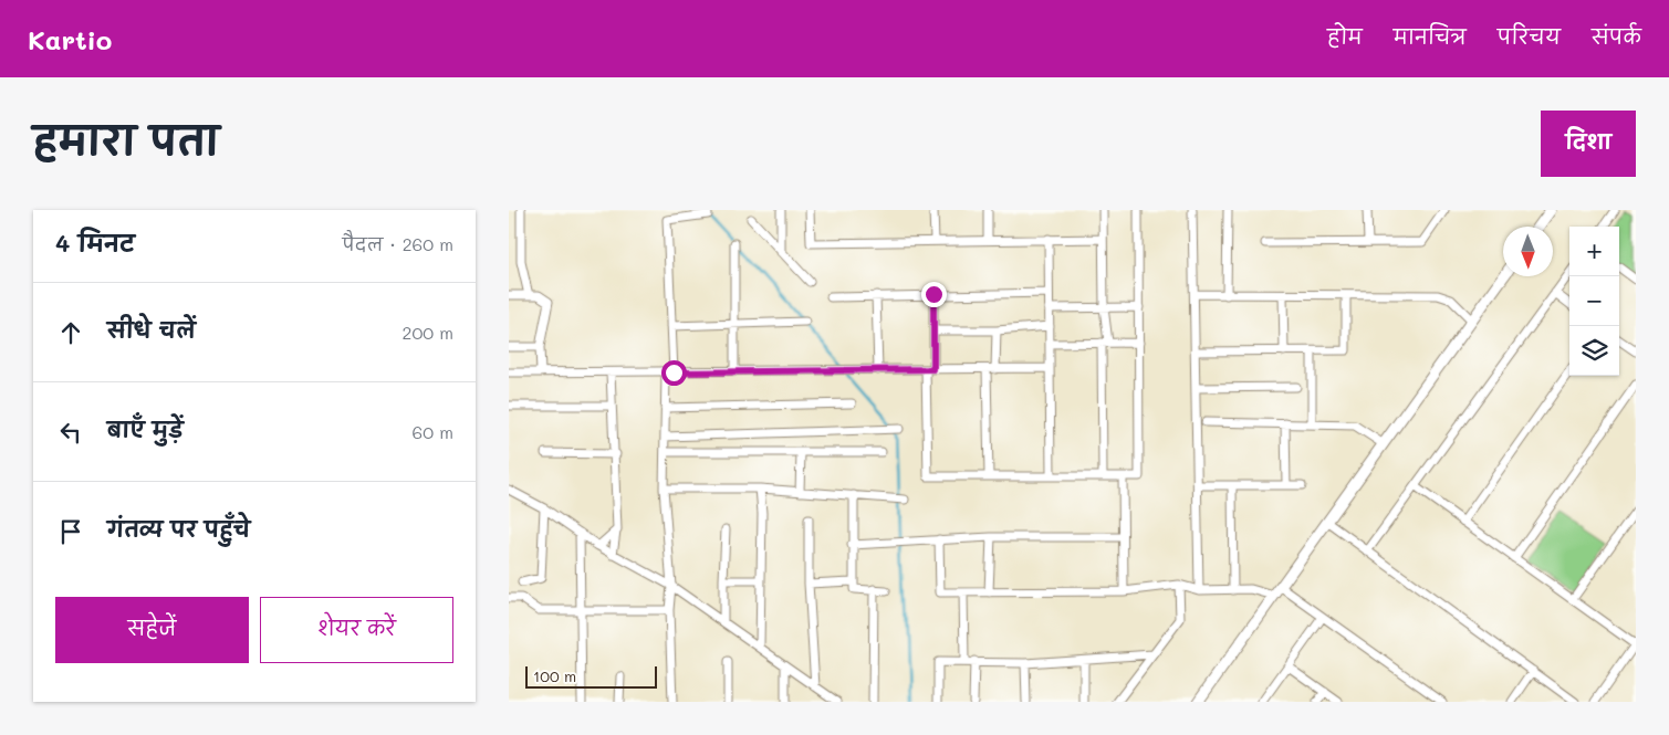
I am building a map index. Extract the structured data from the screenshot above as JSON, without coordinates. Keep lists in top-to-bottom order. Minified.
{"scale_bar":"100 m","north":"bottom","page":{"header":"Kartio","nav":["होम","मानचित्र","परिचय","संपर्क"],"title":"हमारा पता","buttons":["दिशा",["सहेजें","शेयर करें"]],"heading":["4 मिनट","पैदल · 260 m"],"map_buttons":["+","−"],"list":[["सीधे चलें","200 m"],["बाएँ मुड़ें","60 m"],"गंतव्य पर पहुँचे"],"scale":"100 m"}}
